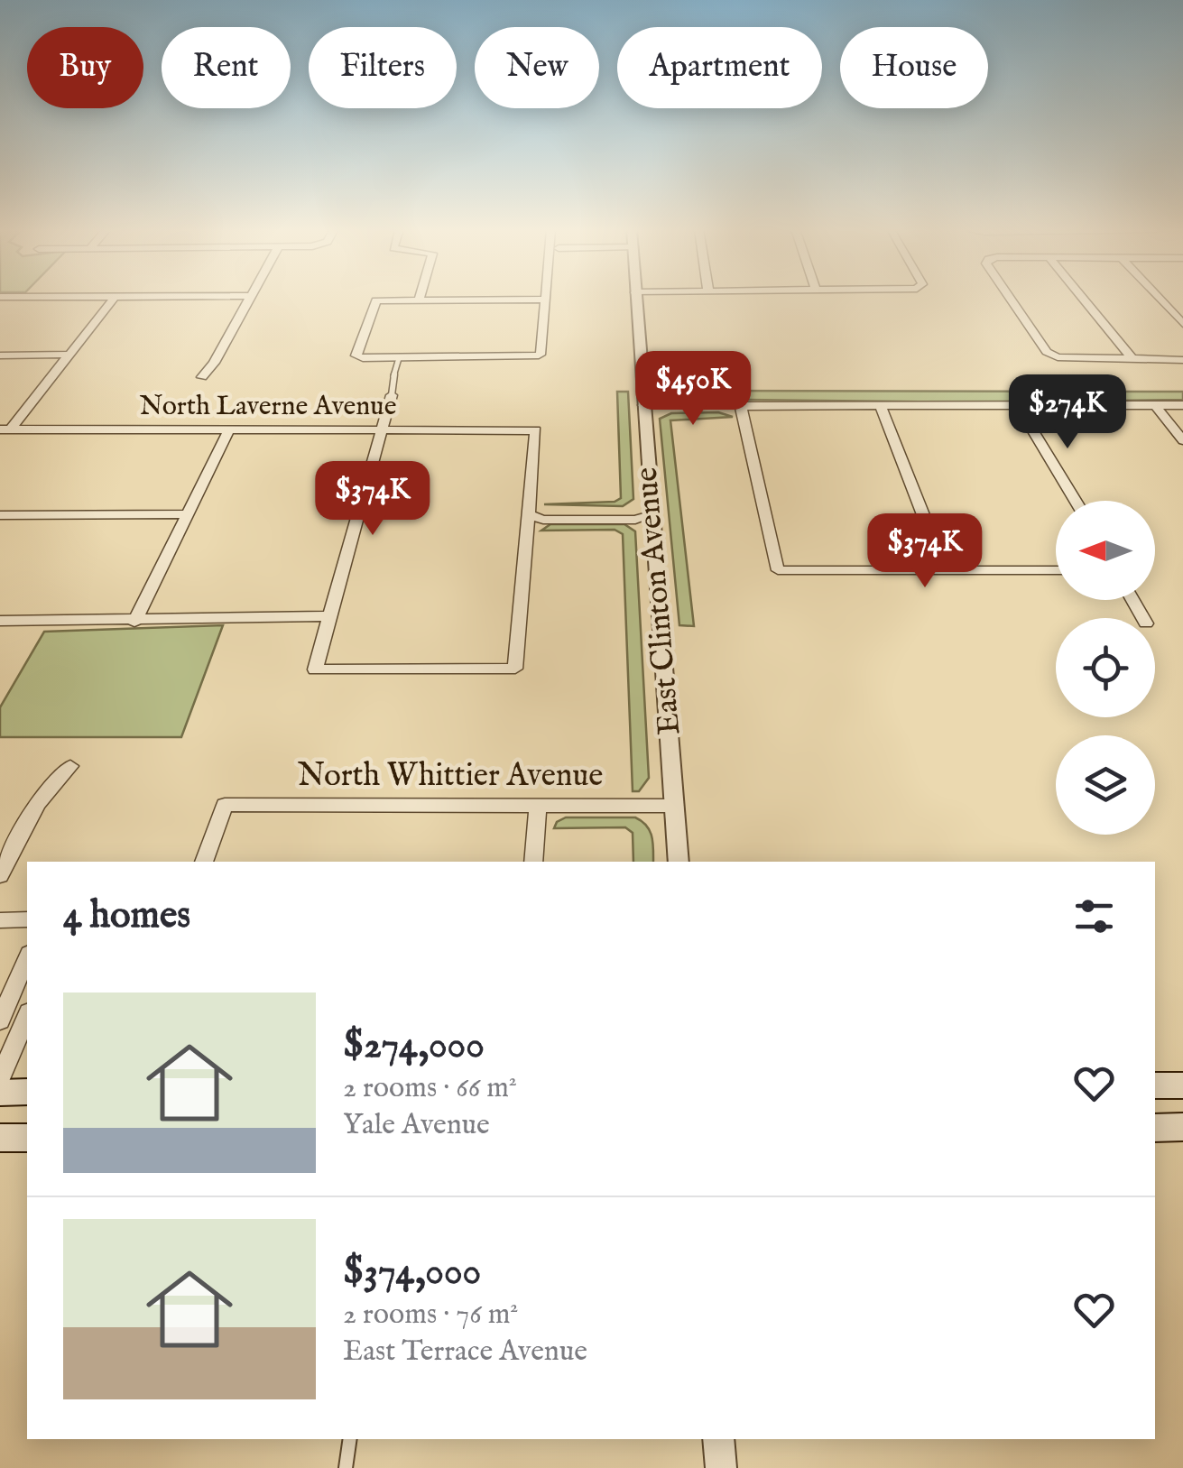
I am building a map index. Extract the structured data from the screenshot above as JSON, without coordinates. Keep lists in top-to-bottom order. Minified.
{"streets":{"street":["North Laverne Avenue","East Clinton Avenue","North Whittier Avenue"]},"crossings":[["East Clinton Avenue","North Whittier Avenue"]],"north":"left","page":{"chip":["Buy","Rent","Filters","New","Apartment","House"],"price":["$450K","$274K","$374K","$374K"],"heading":"4 homes","list":[{"name":"$274,000","note":"2 rooms · 66 m² · Yale Avenue"},{"name":"$374,000","note":"2 rooms · 76 m² · East Terrace Avenue"}]}}
